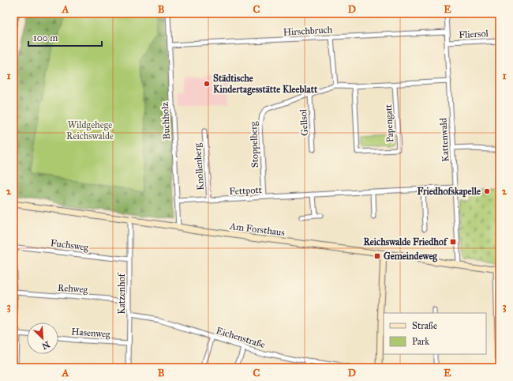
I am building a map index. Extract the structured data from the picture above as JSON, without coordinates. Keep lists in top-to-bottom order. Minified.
{"streets":{"street":["Hirschbruch","Fliersol","Buchholz","Gellsol","Papengatt","Kattenwald","Stoppelberg","Knollenberg","Fettpott","Am Forsthaus","Fuchsweg","Rehweg","Katzenhof","Hasenweg","Eichenstraße"]},"crossings":[["Hirschbruch","Buchholz"],["Hirschbruch","Kattenwald"],["Fliersol","Kattenwald"],["Buchholz","Fettpott"],["Buchholz","Am Forsthaus"],["Gellsol","Stoppelberg"],["Papengatt","Stoppelberg"],["Kattenwald","Stoppelberg"],["Kattenwald","Fettpott"],["Kattenwald","Am Forsthaus"],["Stoppelberg","Fettpott"],["Knollenberg","Fettpott"],["Am Forsthaus","Katzenhof"],["Fuchsweg","Katzenhof"],["Rehweg","Katzenhof"],["Katzenhof","Hasenweg"],["Katzenhof","Eichenstraße"]],"parks":["Wildgehege Reichswalde"],"places":{"other":["Städtische Kindertagesstätte Kleeblatt","Friedhofskapelle"],"transit":["Reichswalde Friedhof","Gemeindeweg"]},"legend":["Straße","Park"],"scale_bar":"100 m","north":"bottom right","grid":{"columns":["A","B","C","D","E"],"rows":["1","2","3"]}}
